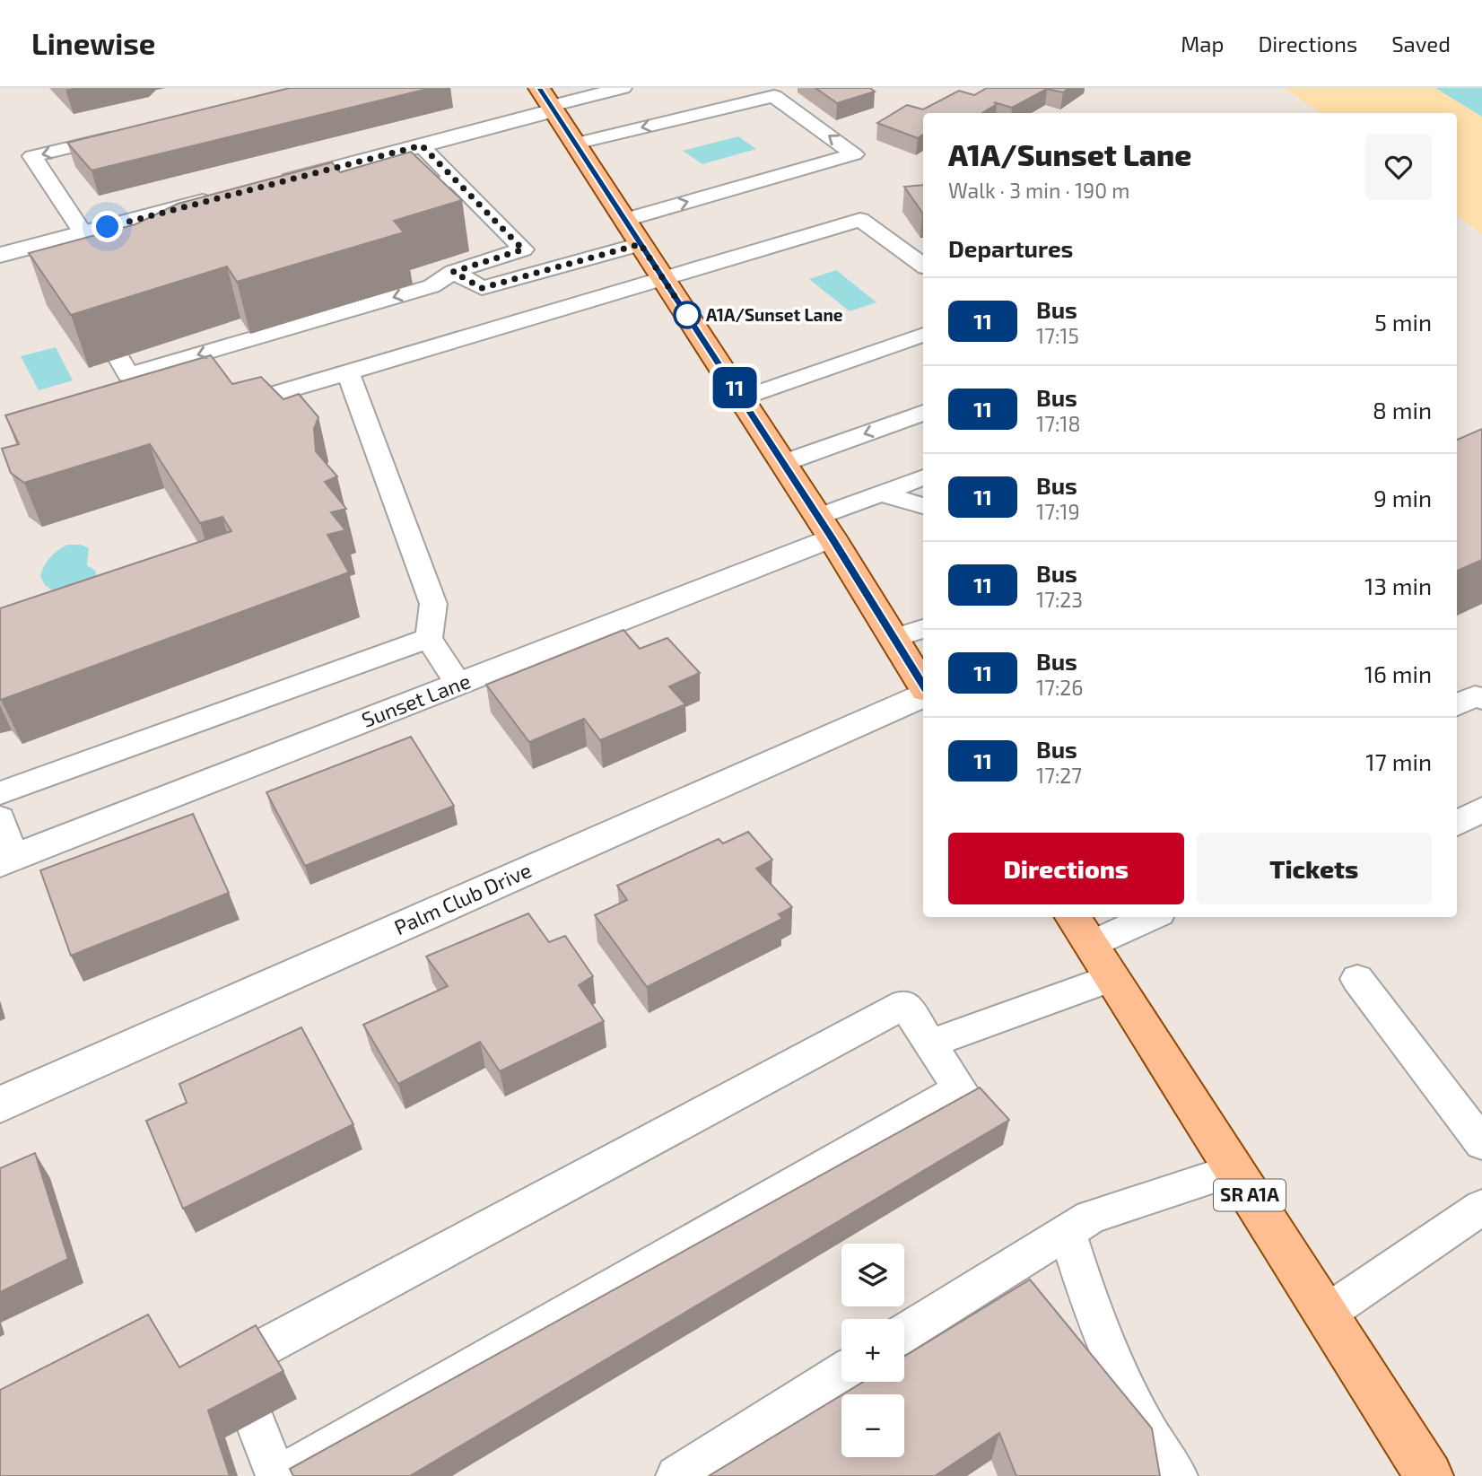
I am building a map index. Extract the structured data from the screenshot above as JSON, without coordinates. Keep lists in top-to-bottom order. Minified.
{"streets":{"main road":["SR A1A"],"street":["Sunset Lane","Palm Club Drive"]},"places":["A1A/Sunset Lane"],"lines":["bus line 11"],"page":{"header":"Linewise","nav":["Map","Directions","Saved"],"on_map":"11","heading":[["A1A/Sunset Lane","Walk · 3 min · 190 m"],"Departures"],"list":[{"mark":"11","name":"Bus","note":"17:15","value":"5 min"},{"mark":"11","name":"Bus","note":"17:18","value":"8 min"},{"mark":"11","name":"Bus","note":"17:19","value":"9 min"},{"mark":"11","name":"Bus","note":"17:23","value":"13 min"},{"mark":"11","name":"Bus","note":"17:26","value":"16 min"},{"mark":"11","name":"Bus","note":"17:27","value":"17 min"}],"buttons":["Directions","Tickets"],"map_buttons":["+","−"]}}
